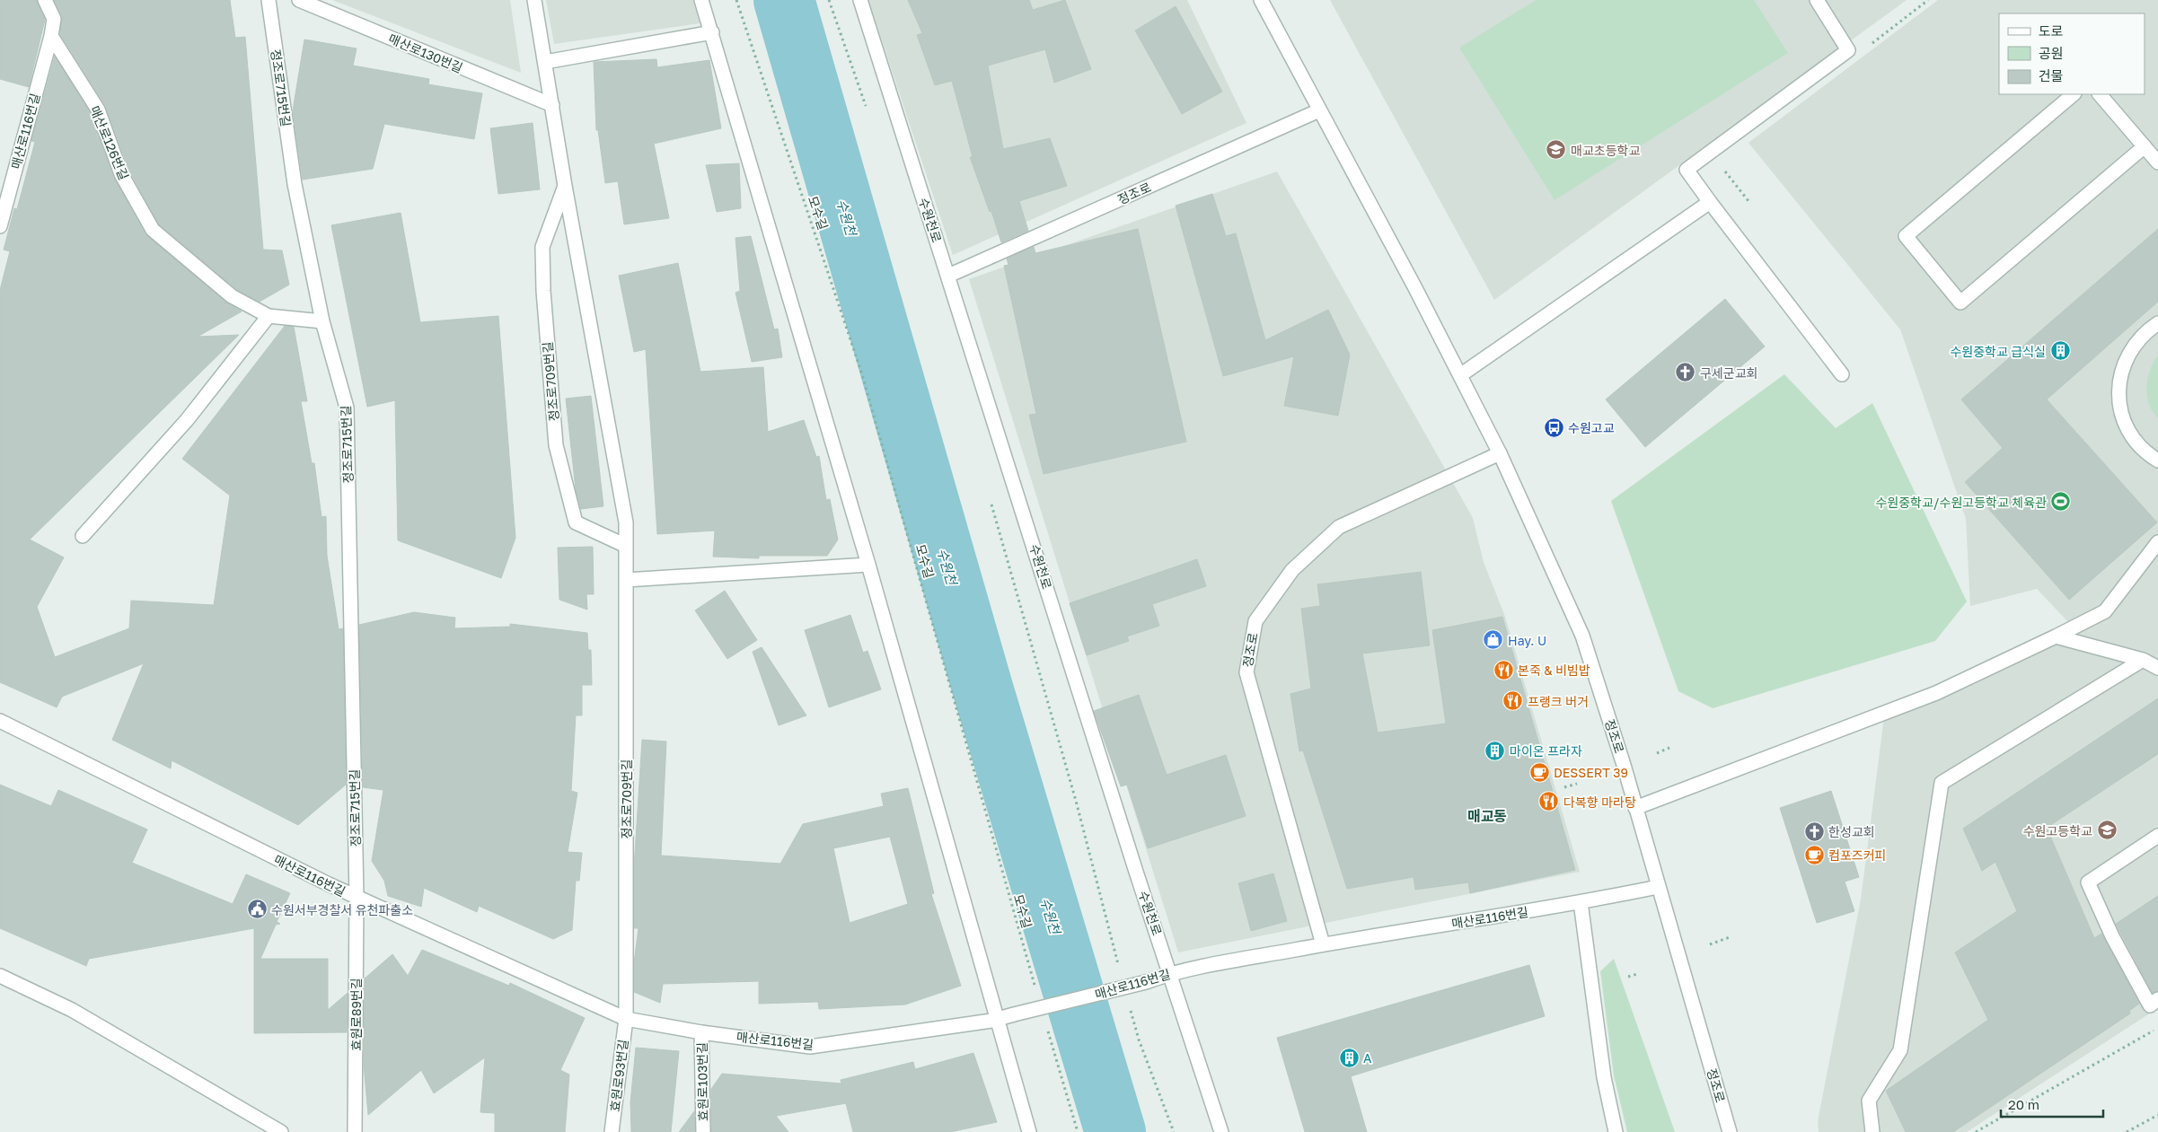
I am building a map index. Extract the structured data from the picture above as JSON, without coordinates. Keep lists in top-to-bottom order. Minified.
{"streets":{"street":["매산로130번길","정조로715번길","매산로116번길","매산로126번길","정조로","수원천로","정조로709번길","효원로89번길","효원로93번길","효원로103번길"],"path":["모수길"]},"crossings":[["매산로130번길","정조로709번길"],["정조로715번길","매산로116번길"],["정조로715번길","효원로89번길"],["매산로116번길","매산로126번길"],["매산로116번길","정조로"],["매산로116번길","수원천로"],["매산로116번길","정조로709번길"],["매산로116번길","효원로89번길"],["매산로116번길","효원로93번길"],["매산로116번길","효원로103번길"],["정조로","수원천로"],["정조로709번길","효원로93번길"]],"districts":["매교동"],"water":["수원천"],"places":{"school or university":["매교초등학교","수원고등학교"],"building":["수원중학교 급식실","마이온 프라자","A"],"church":["구세군교회","한성교회"],"bus stop":["수원고교"],"sports":["수원중학교/수원고등학교 체육관"],"shop":["Hay. U"],"restaurant":["본죽 & 비빔밥","프랭크 버거","다복향 마라탕"],"cafe":["DESSERT 39","컴포즈커피"],"public building":["수원서부경찰서 유천파출소"]},"legend":["도로","공원","건물"],"scale_bar":"20 m"}
